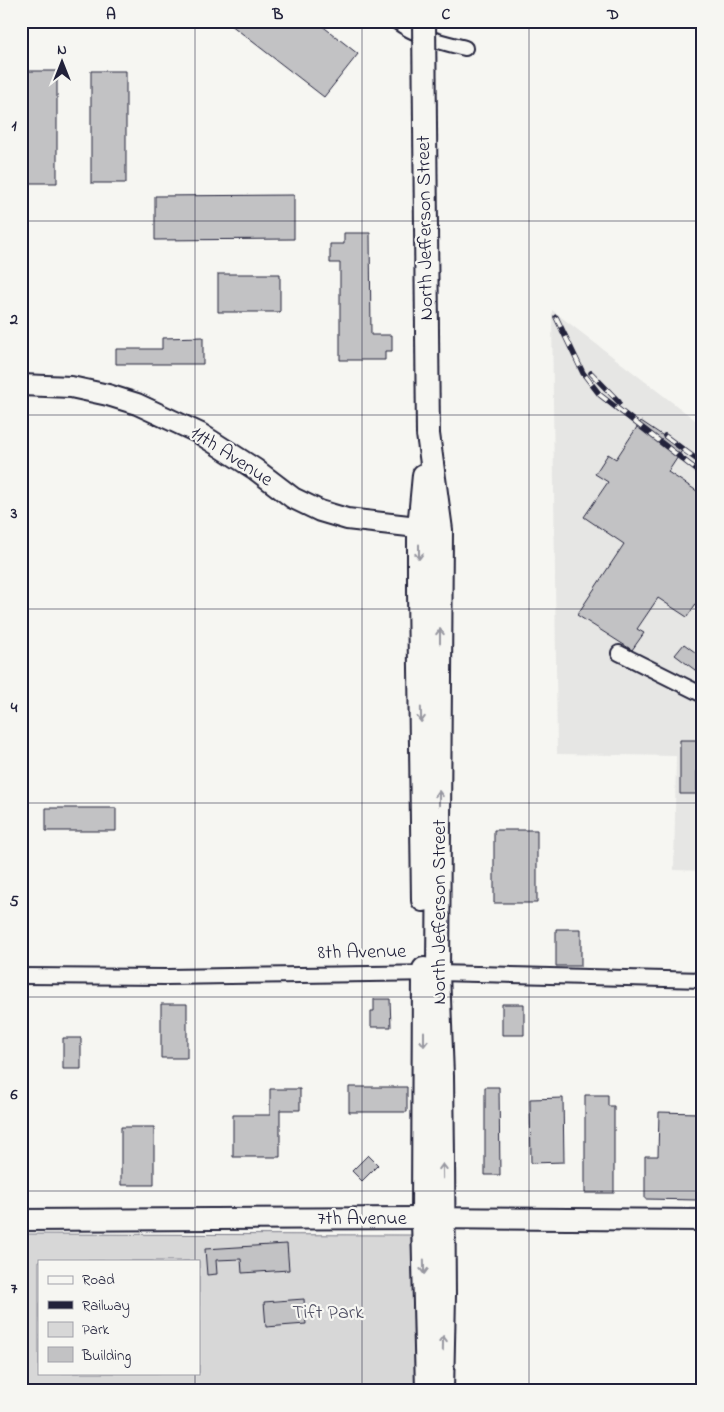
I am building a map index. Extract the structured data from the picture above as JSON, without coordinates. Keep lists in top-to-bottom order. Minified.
{"streets":{"main road":["North Jefferson Street"],"street":["11th Avenue","8th Avenue","7th Avenue"]},"crossings":[["North Jefferson Street","11th Avenue"],["North Jefferson Street","8th Avenue"],["North Jefferson Street","7th Avenue"]],"parks":["Tift Park"],"legend":["Road","Railway","Park","Building"],"north":"top","grid":{"columns":["A","B","C","D"],"rows":["1","2","3","4","5","6","7"]}}
